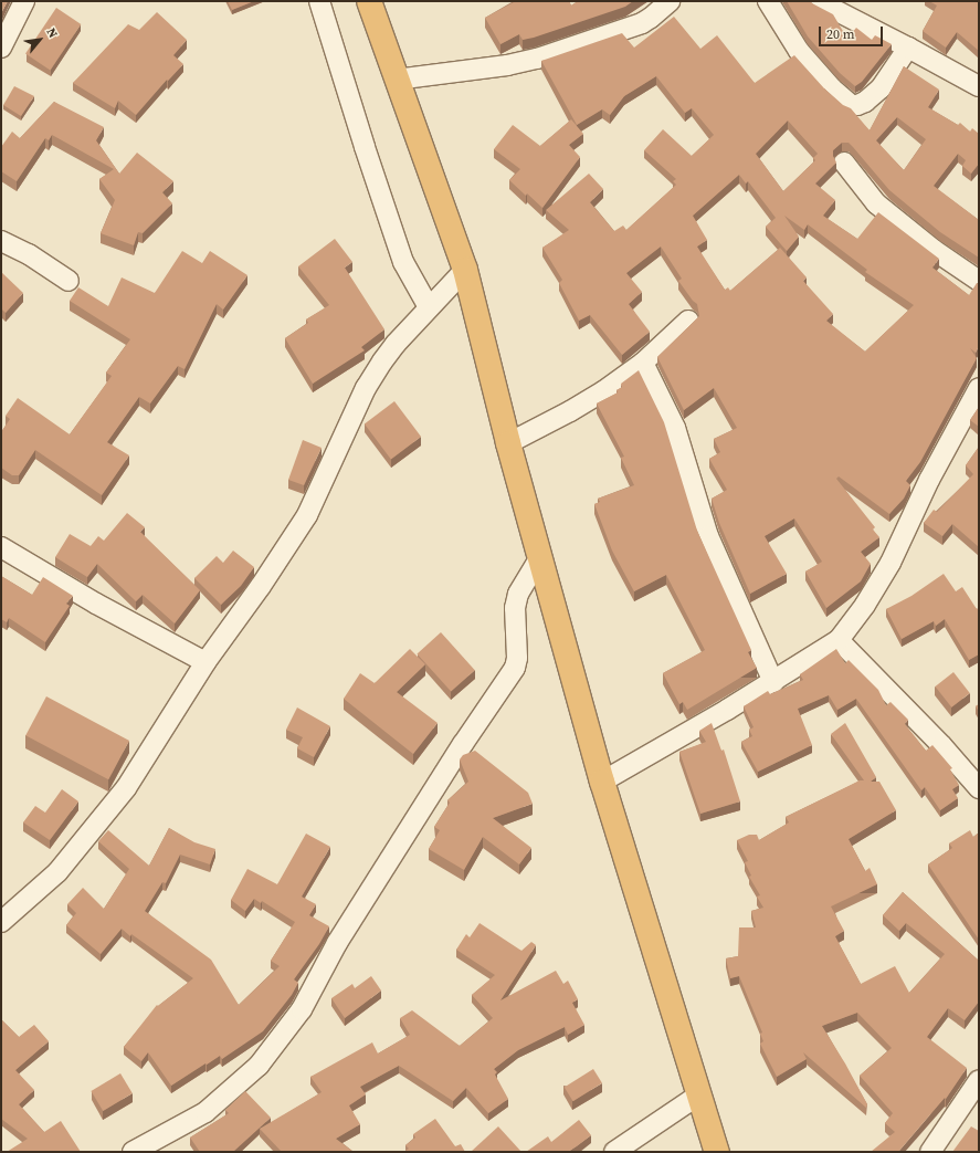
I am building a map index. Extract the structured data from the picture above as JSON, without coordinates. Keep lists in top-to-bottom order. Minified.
{"scale_bar":"20 m","north":"top right"}
